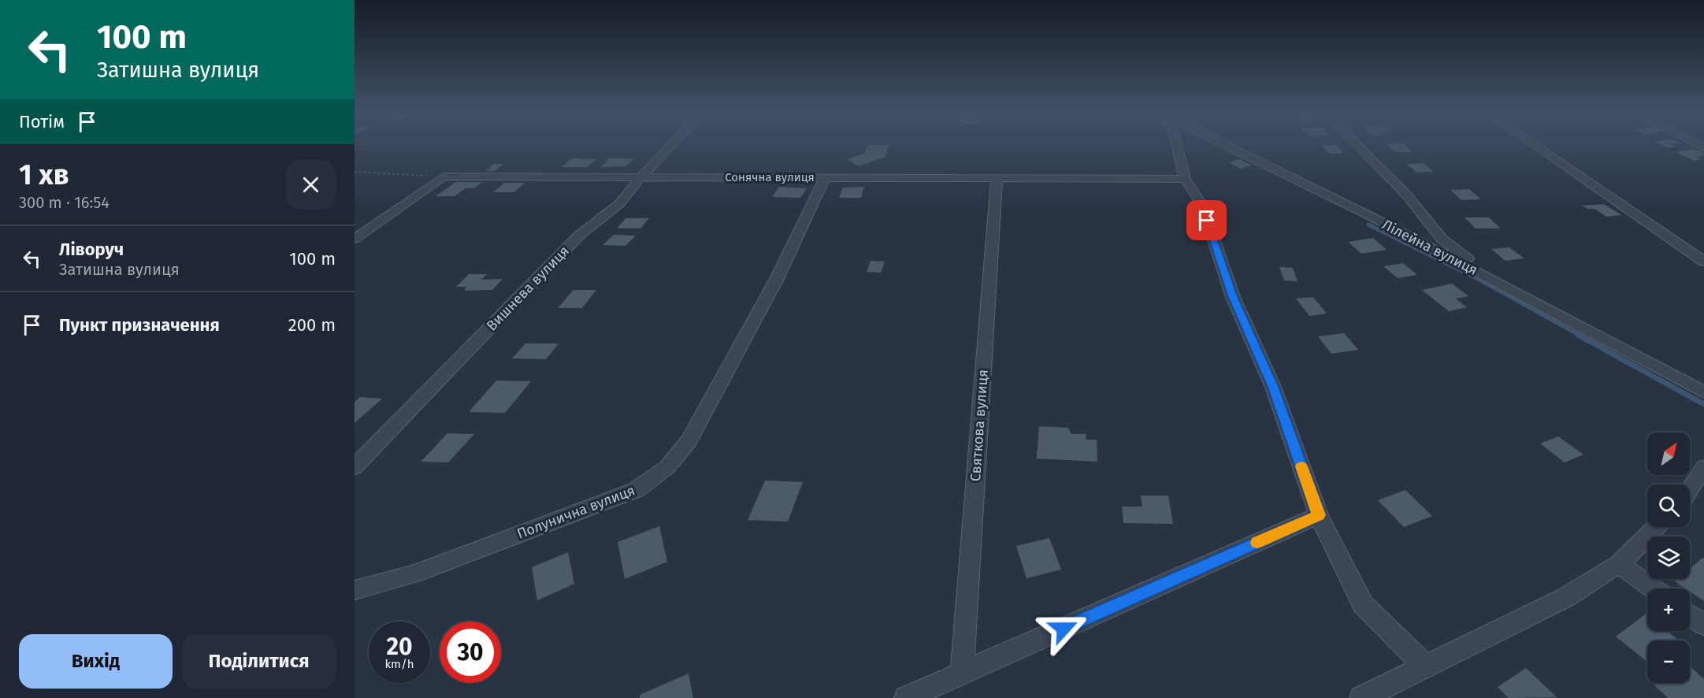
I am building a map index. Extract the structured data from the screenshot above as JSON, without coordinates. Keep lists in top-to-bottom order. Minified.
{"streets":{"street":["Сонячна вулиця","Лілейна вулиця","Вишнева вулиця","Святкова вулиця","Полунична вулиця"]},"crossings":[["Сонячна вулиця","Вишнева вулиця"],["Сонячна вулиця","Святкова вулиця"],["Сонячна вулиця","Полунична вулиця"]],"north":"top right","page":{"turn":["100 m","Затишна вулиця"],"then":"Потім","heading":["1 хв","300 m · 16:54"],"list":[{"name":"Ліворуч","note":"Затишна вулиця","value":"100 m"},{"name":"Пункт призначення","value":"200 m"}],"map_buttons":["+","−"],"speed":"20 km/h","limit":"30","buttons":["Вихід","Поділитися"]}}
